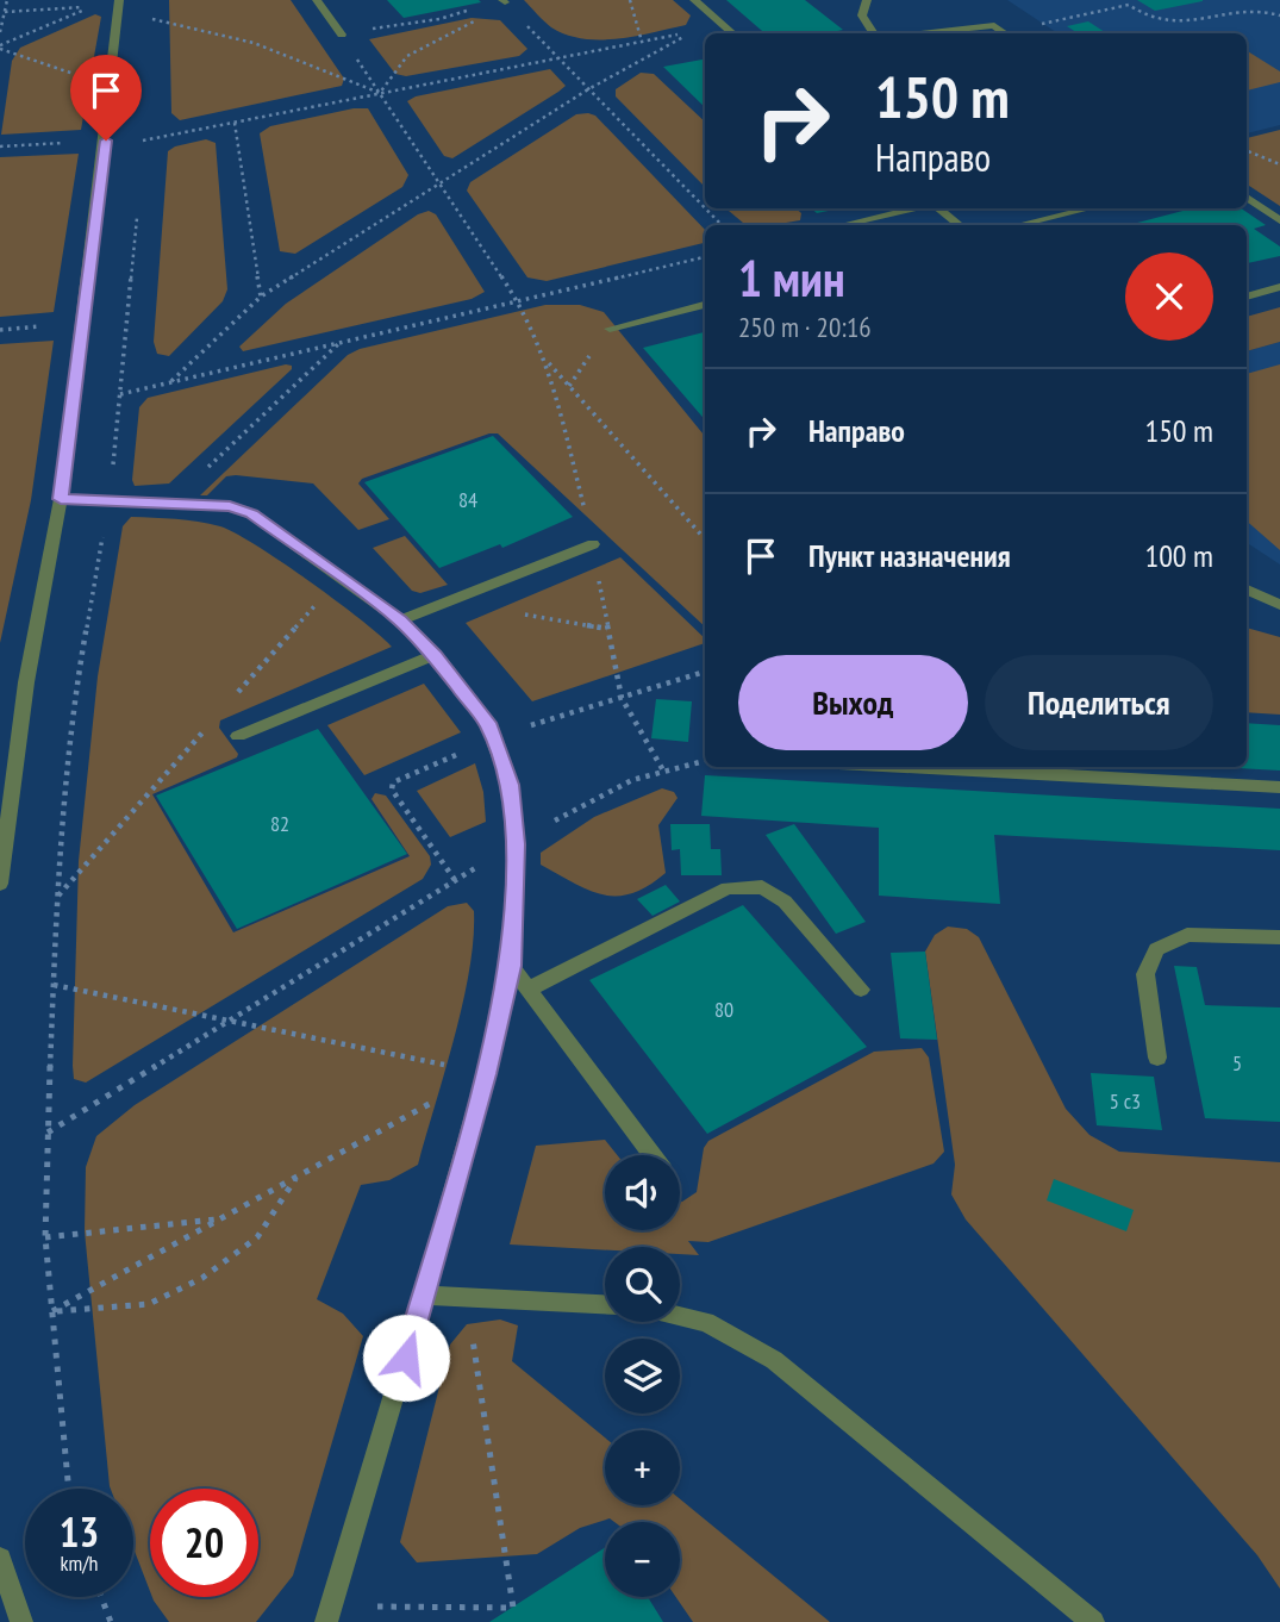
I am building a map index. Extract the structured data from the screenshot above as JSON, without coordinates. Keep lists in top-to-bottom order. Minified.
{"house_numbers":["84","82","80","5","5 с3"],"page":{"turn":["150 m","Направо"],"heading":["1 мин","250 m · 20:16"],"list":[{"name":"Направо","value":"150 m"},{"name":"Пункт назначения","value":"100 m"}],"buttons":["Выход","Поделиться"],"map_buttons":["+","−"],"speed":"13 km/h","limit":"20"}}
